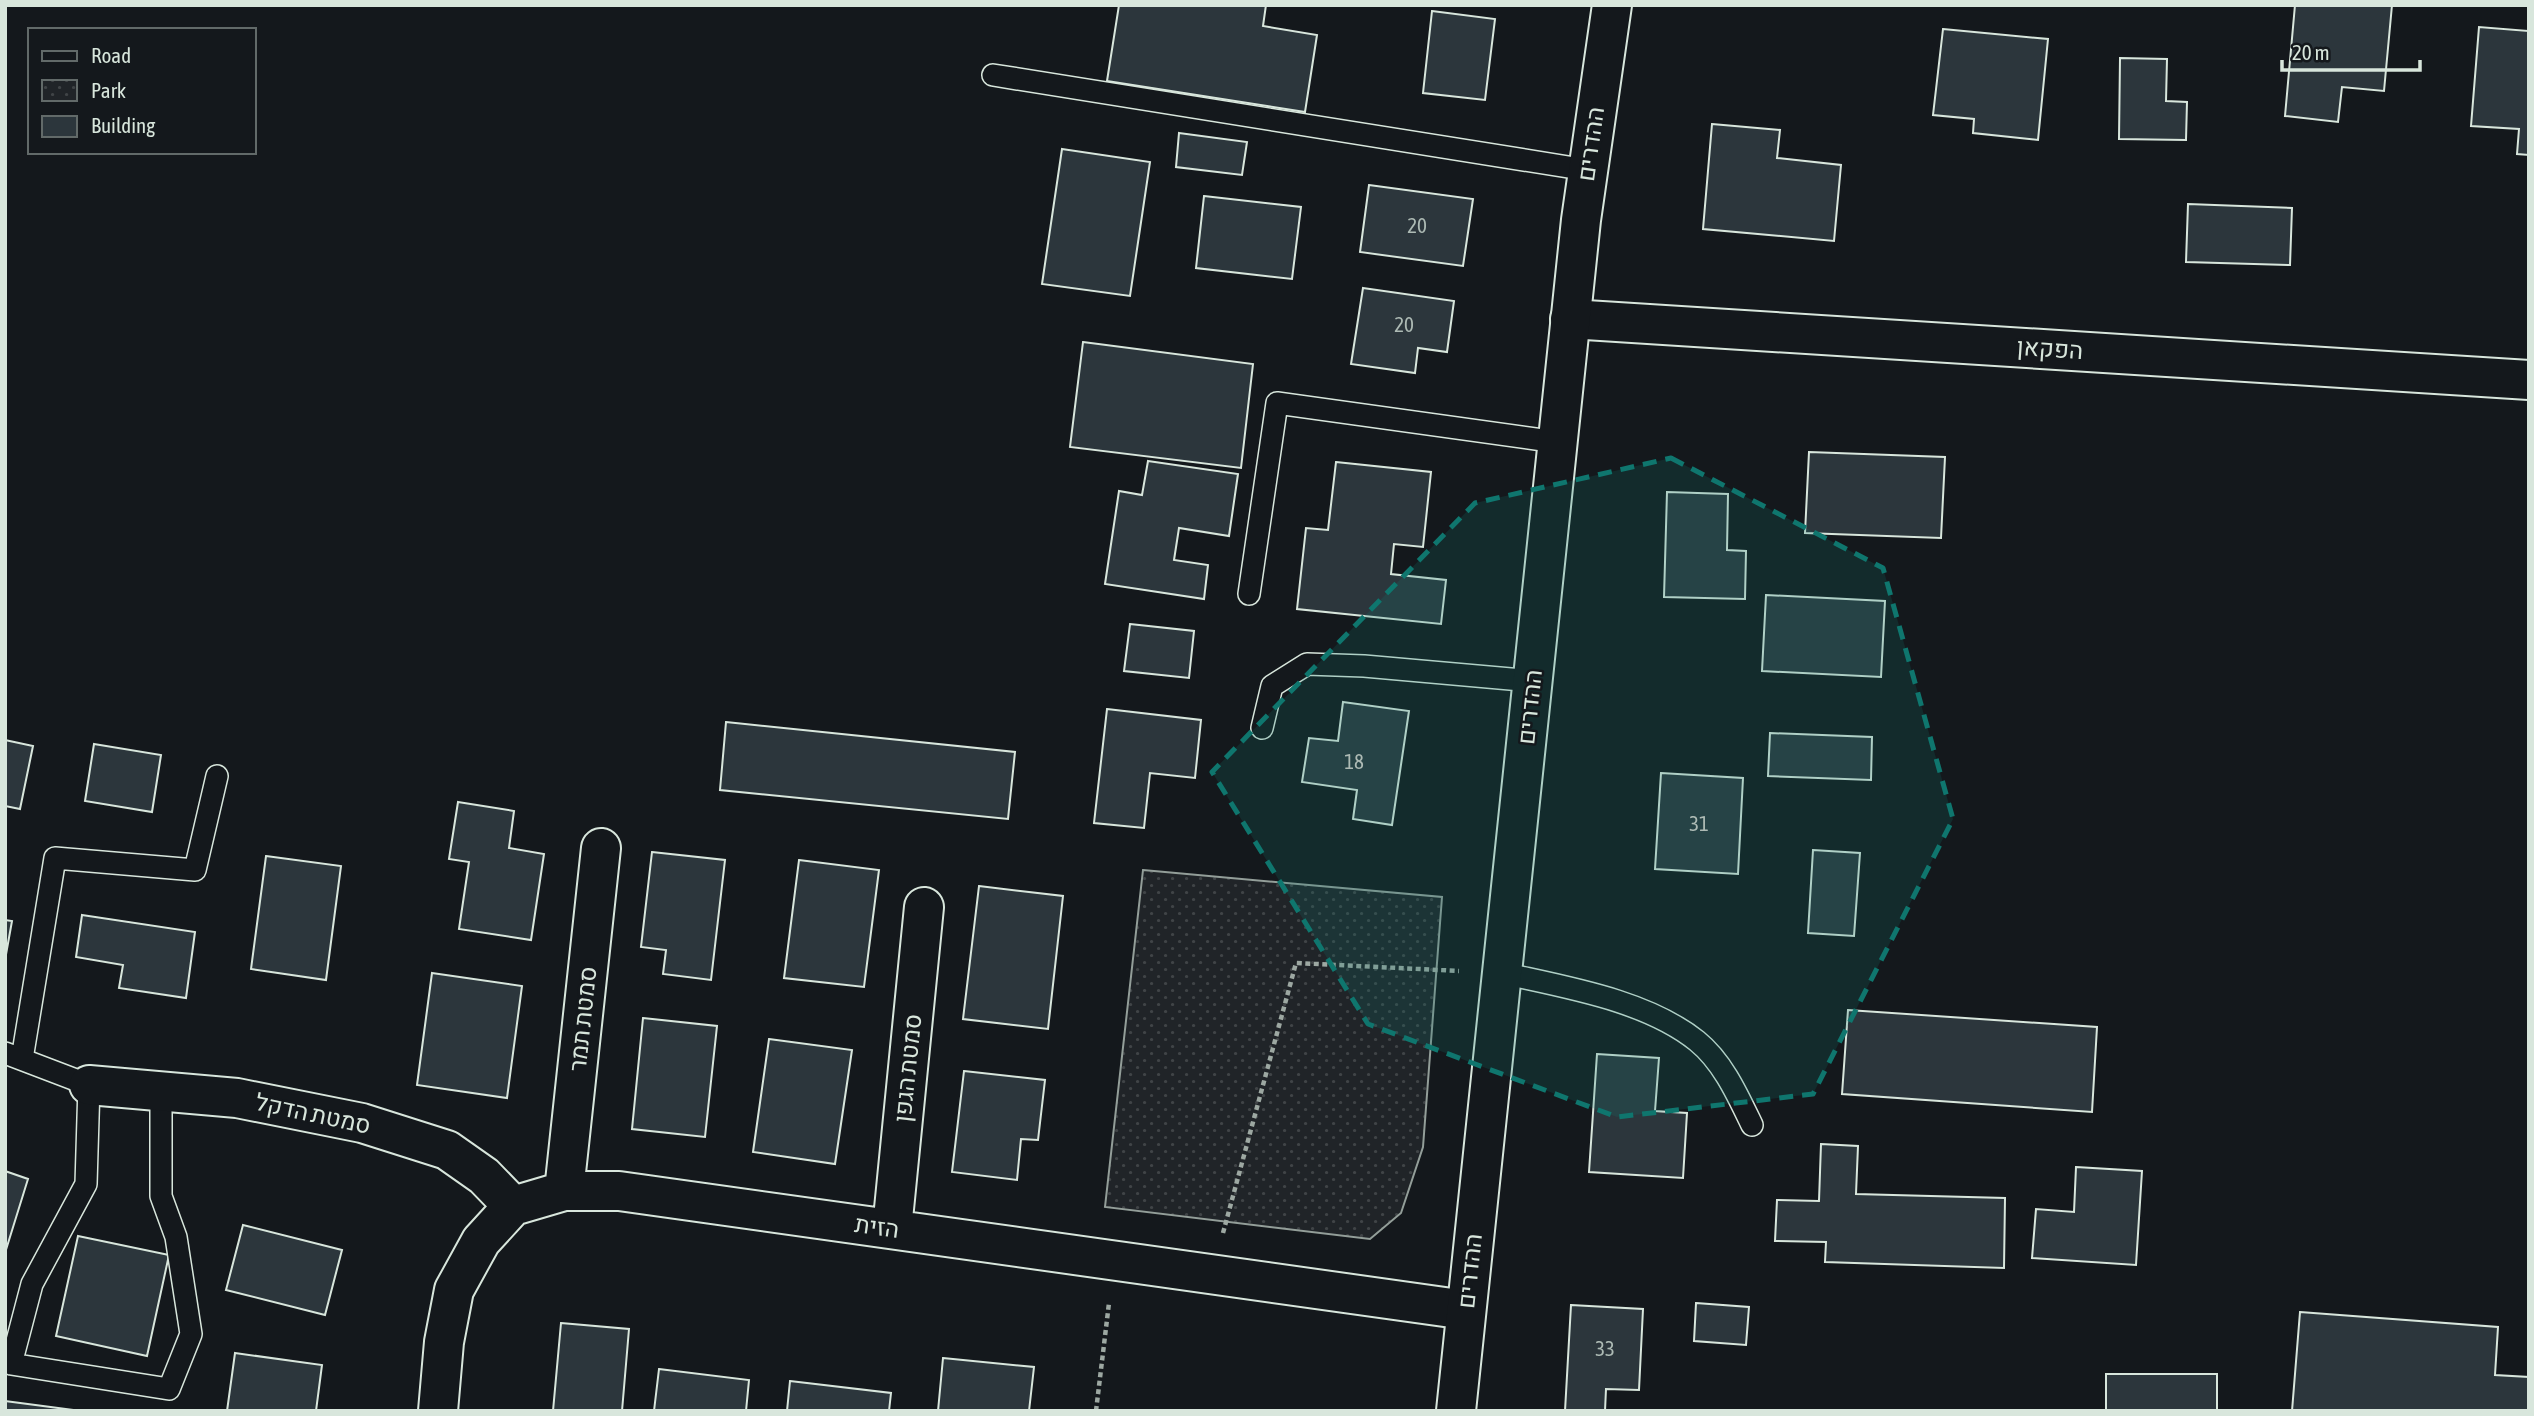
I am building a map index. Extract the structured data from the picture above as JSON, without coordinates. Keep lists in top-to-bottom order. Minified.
{"streets":{"street":["ההדרים","הפקאן","סמטת תמר","סמטת הגפן","סמטת הדקל","הזית"]},"crossings":[["ההדרים","הפקאן"],["ההדרים","הזית"],["סמטת תמר","הזית"],["סמטת הגפן","הזית"],["סמטת הדקל","הזית"]],"house_numbers":["20","20","18","31","33"],"legend":["Road","Park","Building"],"scale_bar":"20 m"}
